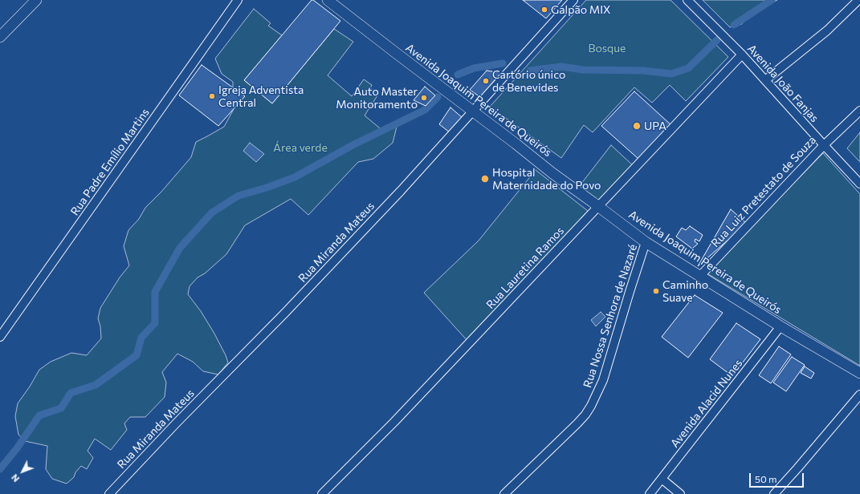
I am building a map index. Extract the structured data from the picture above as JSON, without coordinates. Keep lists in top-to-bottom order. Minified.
{"streets":{"main road":["Avenida Joaquim Pereira de Queirós"],"street":["Avenida João Fanjas","Rua Padre Emílio Martins","Rua Luiz Pretestato de Souza","Rua Miranda Mateus","Rua Lauretina Ramos","Rua Nossa Senhora de Nazaré","Avenida Alacid Nunes"]},"crossings":[["Avenida João Fanjas","Rua Luiz Pretestato de Souza"],["Avenida João Fanjas","Rua Lauretina Ramos"],["Avenida Joaquim Pereira de Queirós","Rua Luiz Pretestato de Souza"],["Avenida Joaquim Pereira de Queirós","Rua Miranda Mateus"],["Avenida Joaquim Pereira de Queirós","Rua Lauretina Ramos"],["Avenida Joaquim Pereira de Queirós","Rua Nossa Senhora de Nazaré"],["Avenida Joaquim Pereira de Queirós","Avenida Alacid Nunes"]],"parks":["Bosque","Área verde"],"places":["Galpão MIX","Cartório único de Benevides","Igreja Adventista Central","Auto Master Monitoramento","UPA","Hospital Maternidade do Povo","Caminho Suave"],"scale_bar":"50 m","north":"bottom left"}
